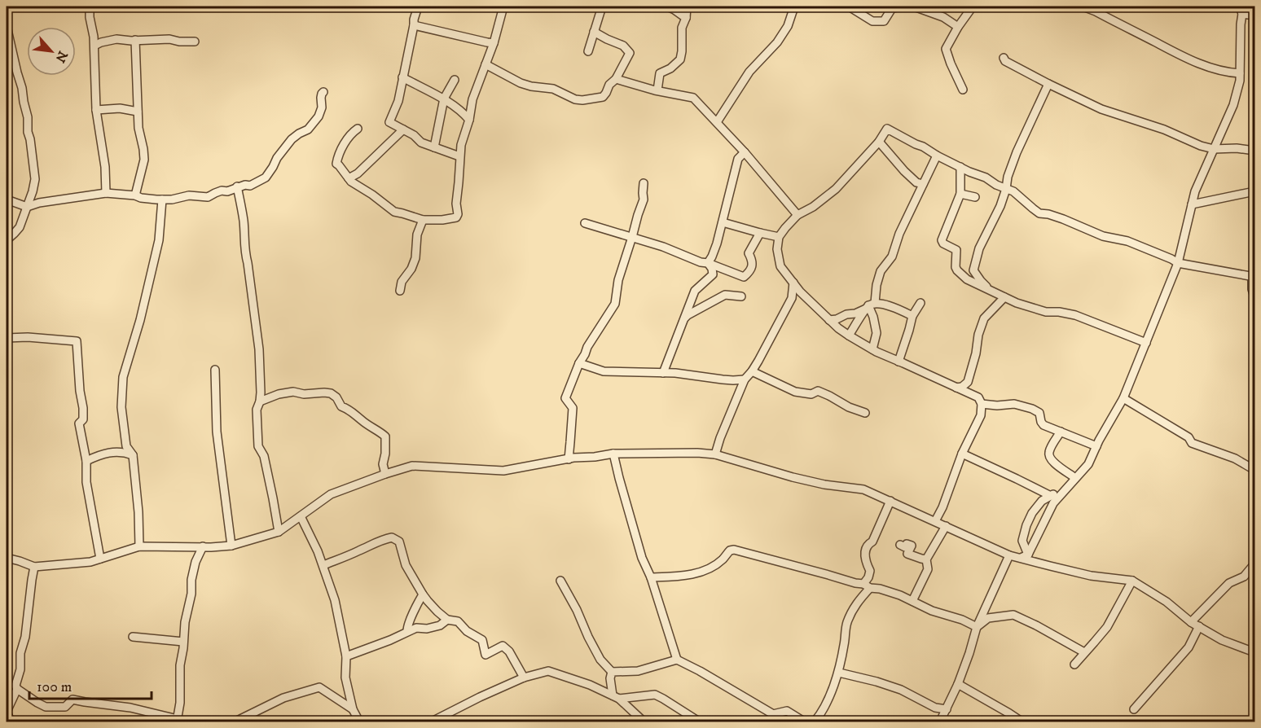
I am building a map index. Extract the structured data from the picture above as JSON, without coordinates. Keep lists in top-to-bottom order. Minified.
{"scale_bar":"100 m","north":"bottom right"}
